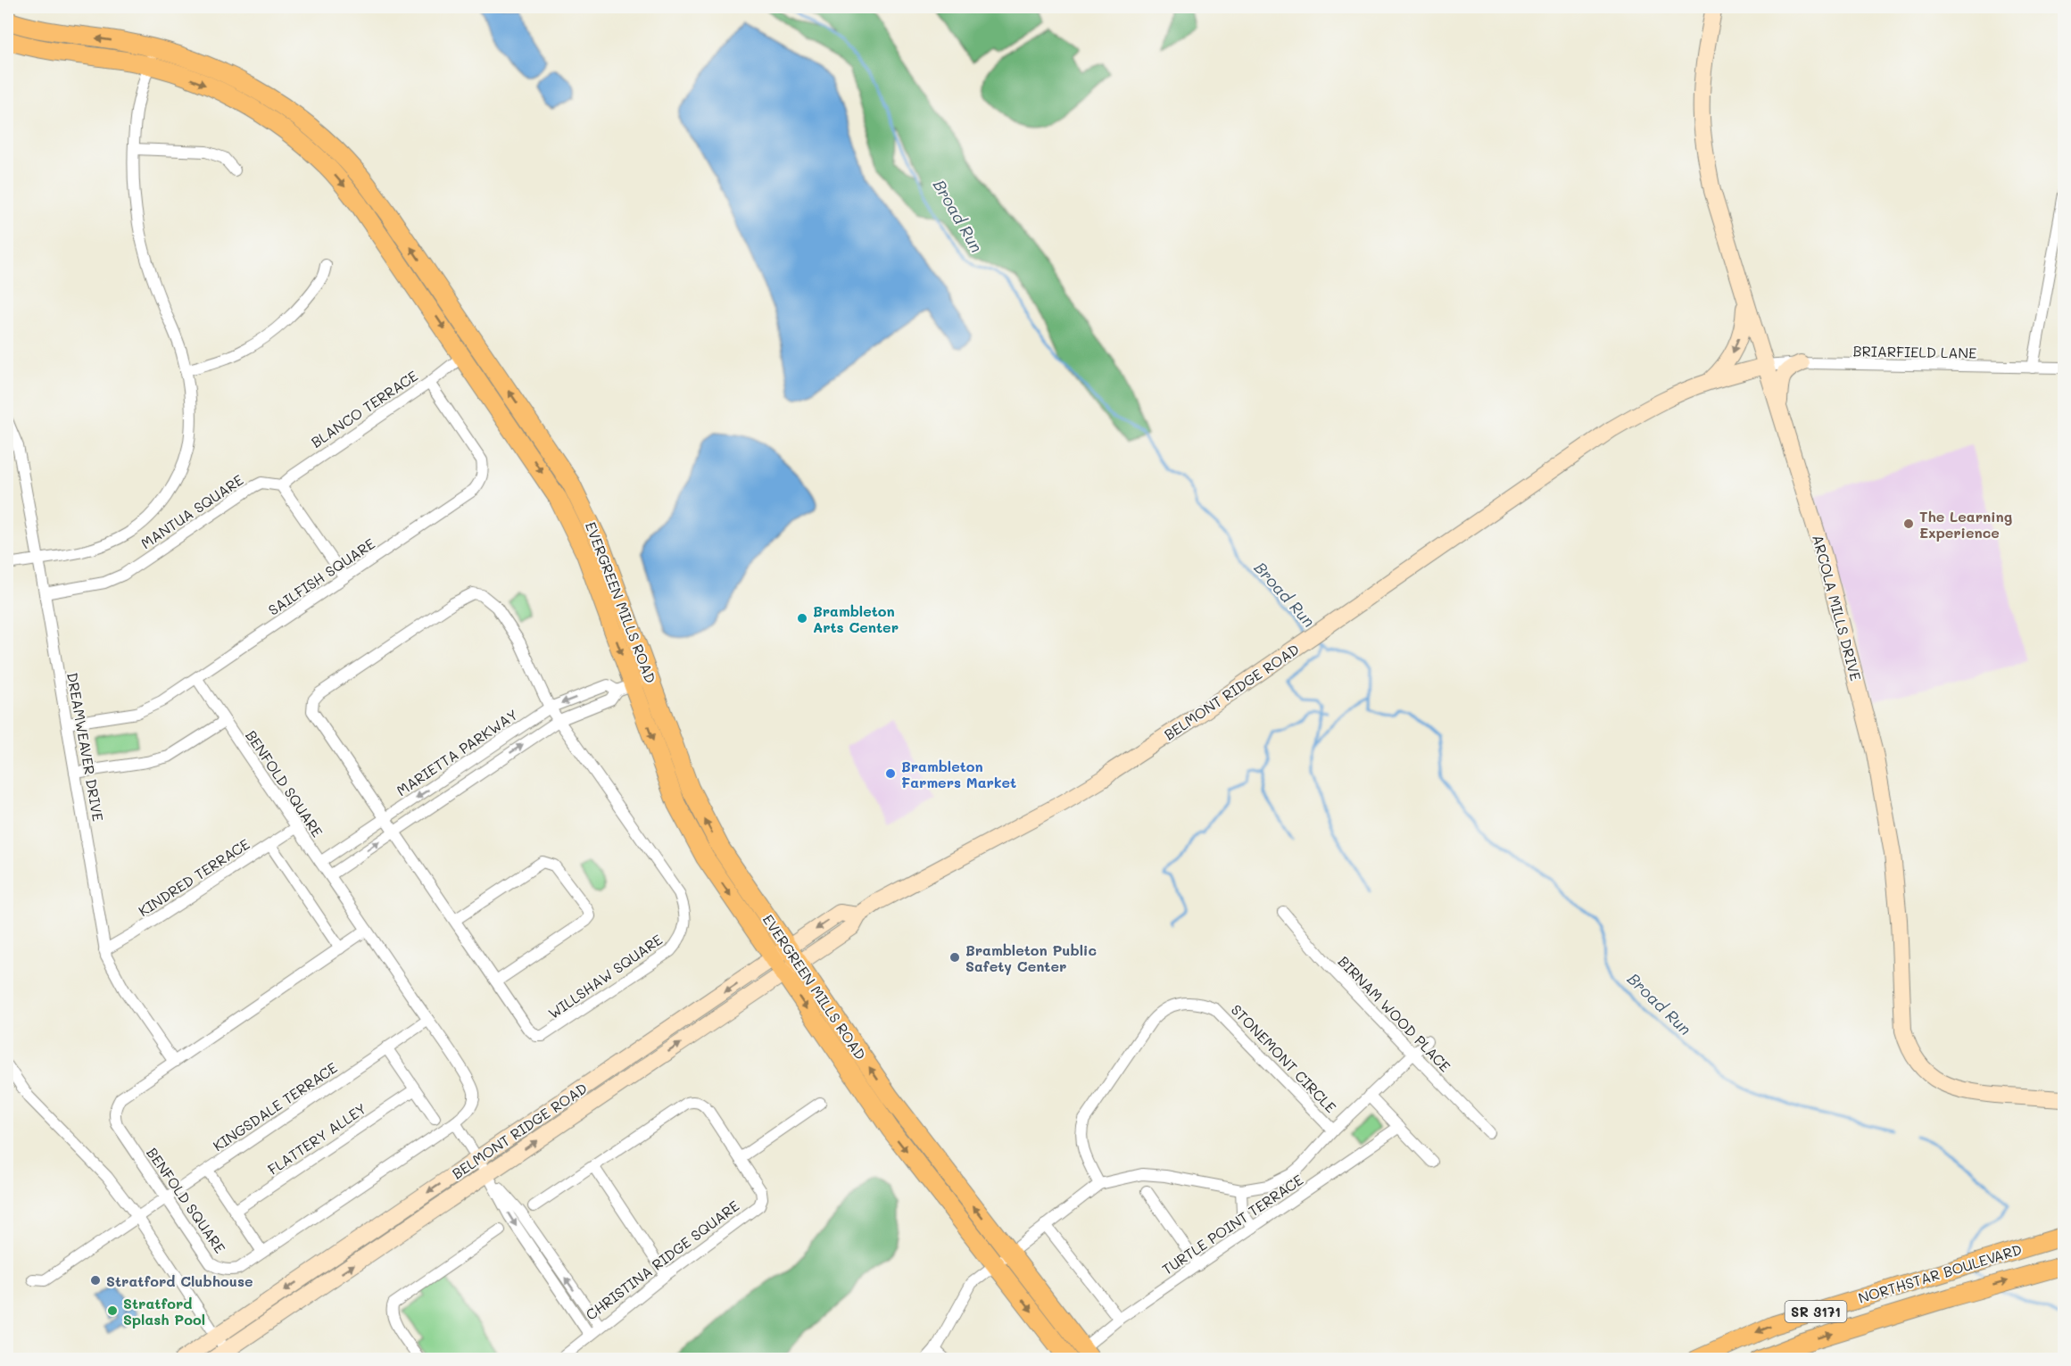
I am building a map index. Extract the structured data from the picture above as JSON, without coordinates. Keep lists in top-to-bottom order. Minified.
{"streets":{"main road":["EVERGREEN MILLS ROAD","NORTHSTAR BOULEVARD","SR 3171"],"street":["BRIARFIELD LANE","BLANCO TERRACE","MANTUA SQUARE","SAILFISH SQUARE","ARCOLA MILLS DRIVE","BELMONT RIDGE ROAD","DREAMWEAVER DRIVE","MARIETTA PARKWAY","BENFOLD SQUARE","KINDRED TERRACE","WILLSHAW SQUARE","BIRNAM WOOD PLACE","STONEMONT CIRCLE","KINGSDALE TERRACE","FLATTERY ALLEY","TURTLE POINT TERRACE","CHRISTINA RIDGE SQUARE"]},"crossings":[["BRIARFIELD LANE","ARCOLA MILLS DRIVE"],["BRIARFIELD LANE","BELMONT RIDGE ROAD"],["BLANCO TERRACE","MANTUA SQUARE"],["BLANCO TERRACE","SAILFISH SQUARE"],["BLANCO TERRACE","EVERGREEN MILLS ROAD"],["MANTUA SQUARE","DREAMWEAVER DRIVE"],["SAILFISH SQUARE","DREAMWEAVER DRIVE"],["SAILFISH SQUARE","BENFOLD SQUARE"],["EVERGREEN MILLS ROAD","BELMONT RIDGE ROAD"],["EVERGREEN MILLS ROAD","MARIETTA PARKWAY"],["EVERGREEN MILLS ROAD","TURTLE POINT TERRACE"],["ARCOLA MILLS DRIVE","BELMONT RIDGE ROAD"],["DREAMWEAVER DRIVE","BENFOLD SQUARE"],["DREAMWEAVER DRIVE","KINDRED TERRACE"],["MARIETTA PARKWAY","BENFOLD SQUARE"],["MARIETTA PARKWAY","WILLSHAW SQUARE"],["BENFOLD SQUARE","KINDRED TERRACE"],["BENFOLD SQUARE","KINGSDALE TERRACE"]],"water":["Broad Run"],"places":["The Learning Experience","Brambleton Arts Center","Brambleton Farmers Market","Brambleton Public Safety Center","Stratford Clubhouse","Stratford Splash Pool"]}
